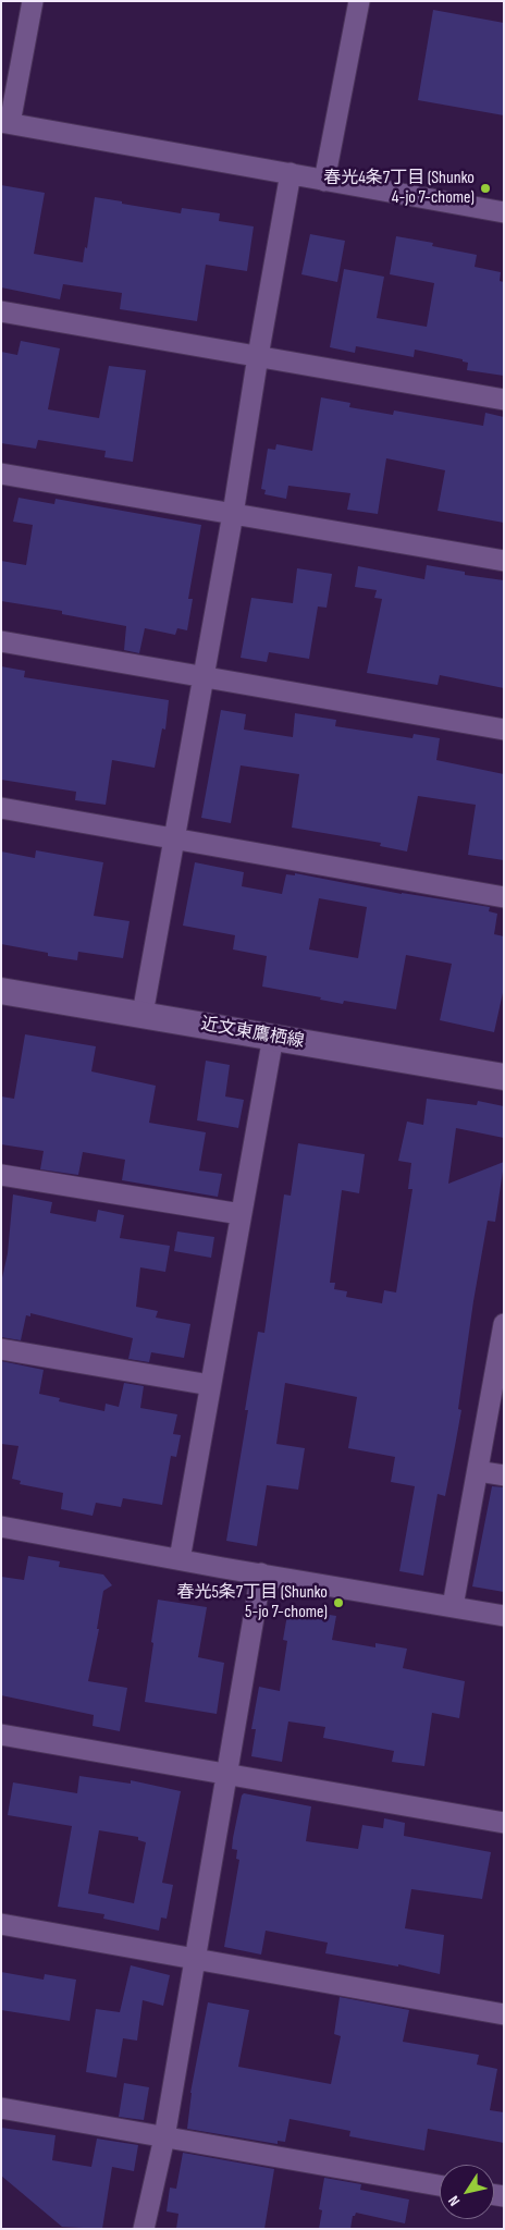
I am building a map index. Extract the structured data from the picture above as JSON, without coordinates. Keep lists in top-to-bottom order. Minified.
{"streets":{"street":["近文東鷹栖線"]},"places":["春光4条7丁目 (Shunko 4-jo 7-chome)","春光5条7丁目 (Shunko 5-jo 7-chome)"],"north":"bottom left"}
